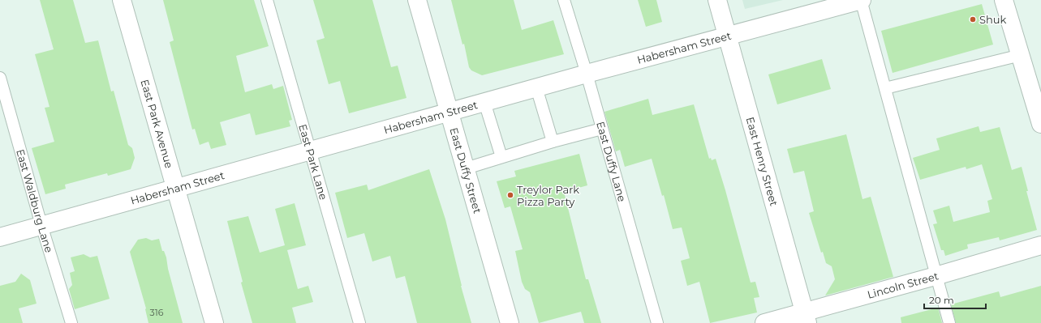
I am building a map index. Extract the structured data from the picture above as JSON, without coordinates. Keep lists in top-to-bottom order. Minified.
{"streets":{"street":["Habersham Street","East Park Avenue","East Henry Street","East Duffy Street","Lincoln Street"],"lane":["East Park Lane","East Duffy Lane","East Waldburg Lane"]},"crossings":[["Habersham Street","East Park Avenue"],["Habersham Street","East Park Lane"],["Habersham Street","East Duffy Lane"],["Habersham Street","East Henry Street"],["Habersham Street","East Duffy Street"],["Habersham Street","East Waldburg Lane"],["East Henry Street","Lincoln Street"]],"places":["Shuk","Treylor Park Pizza Party"],"house_numbers":["316"],"scale_bar":"20 m"}
